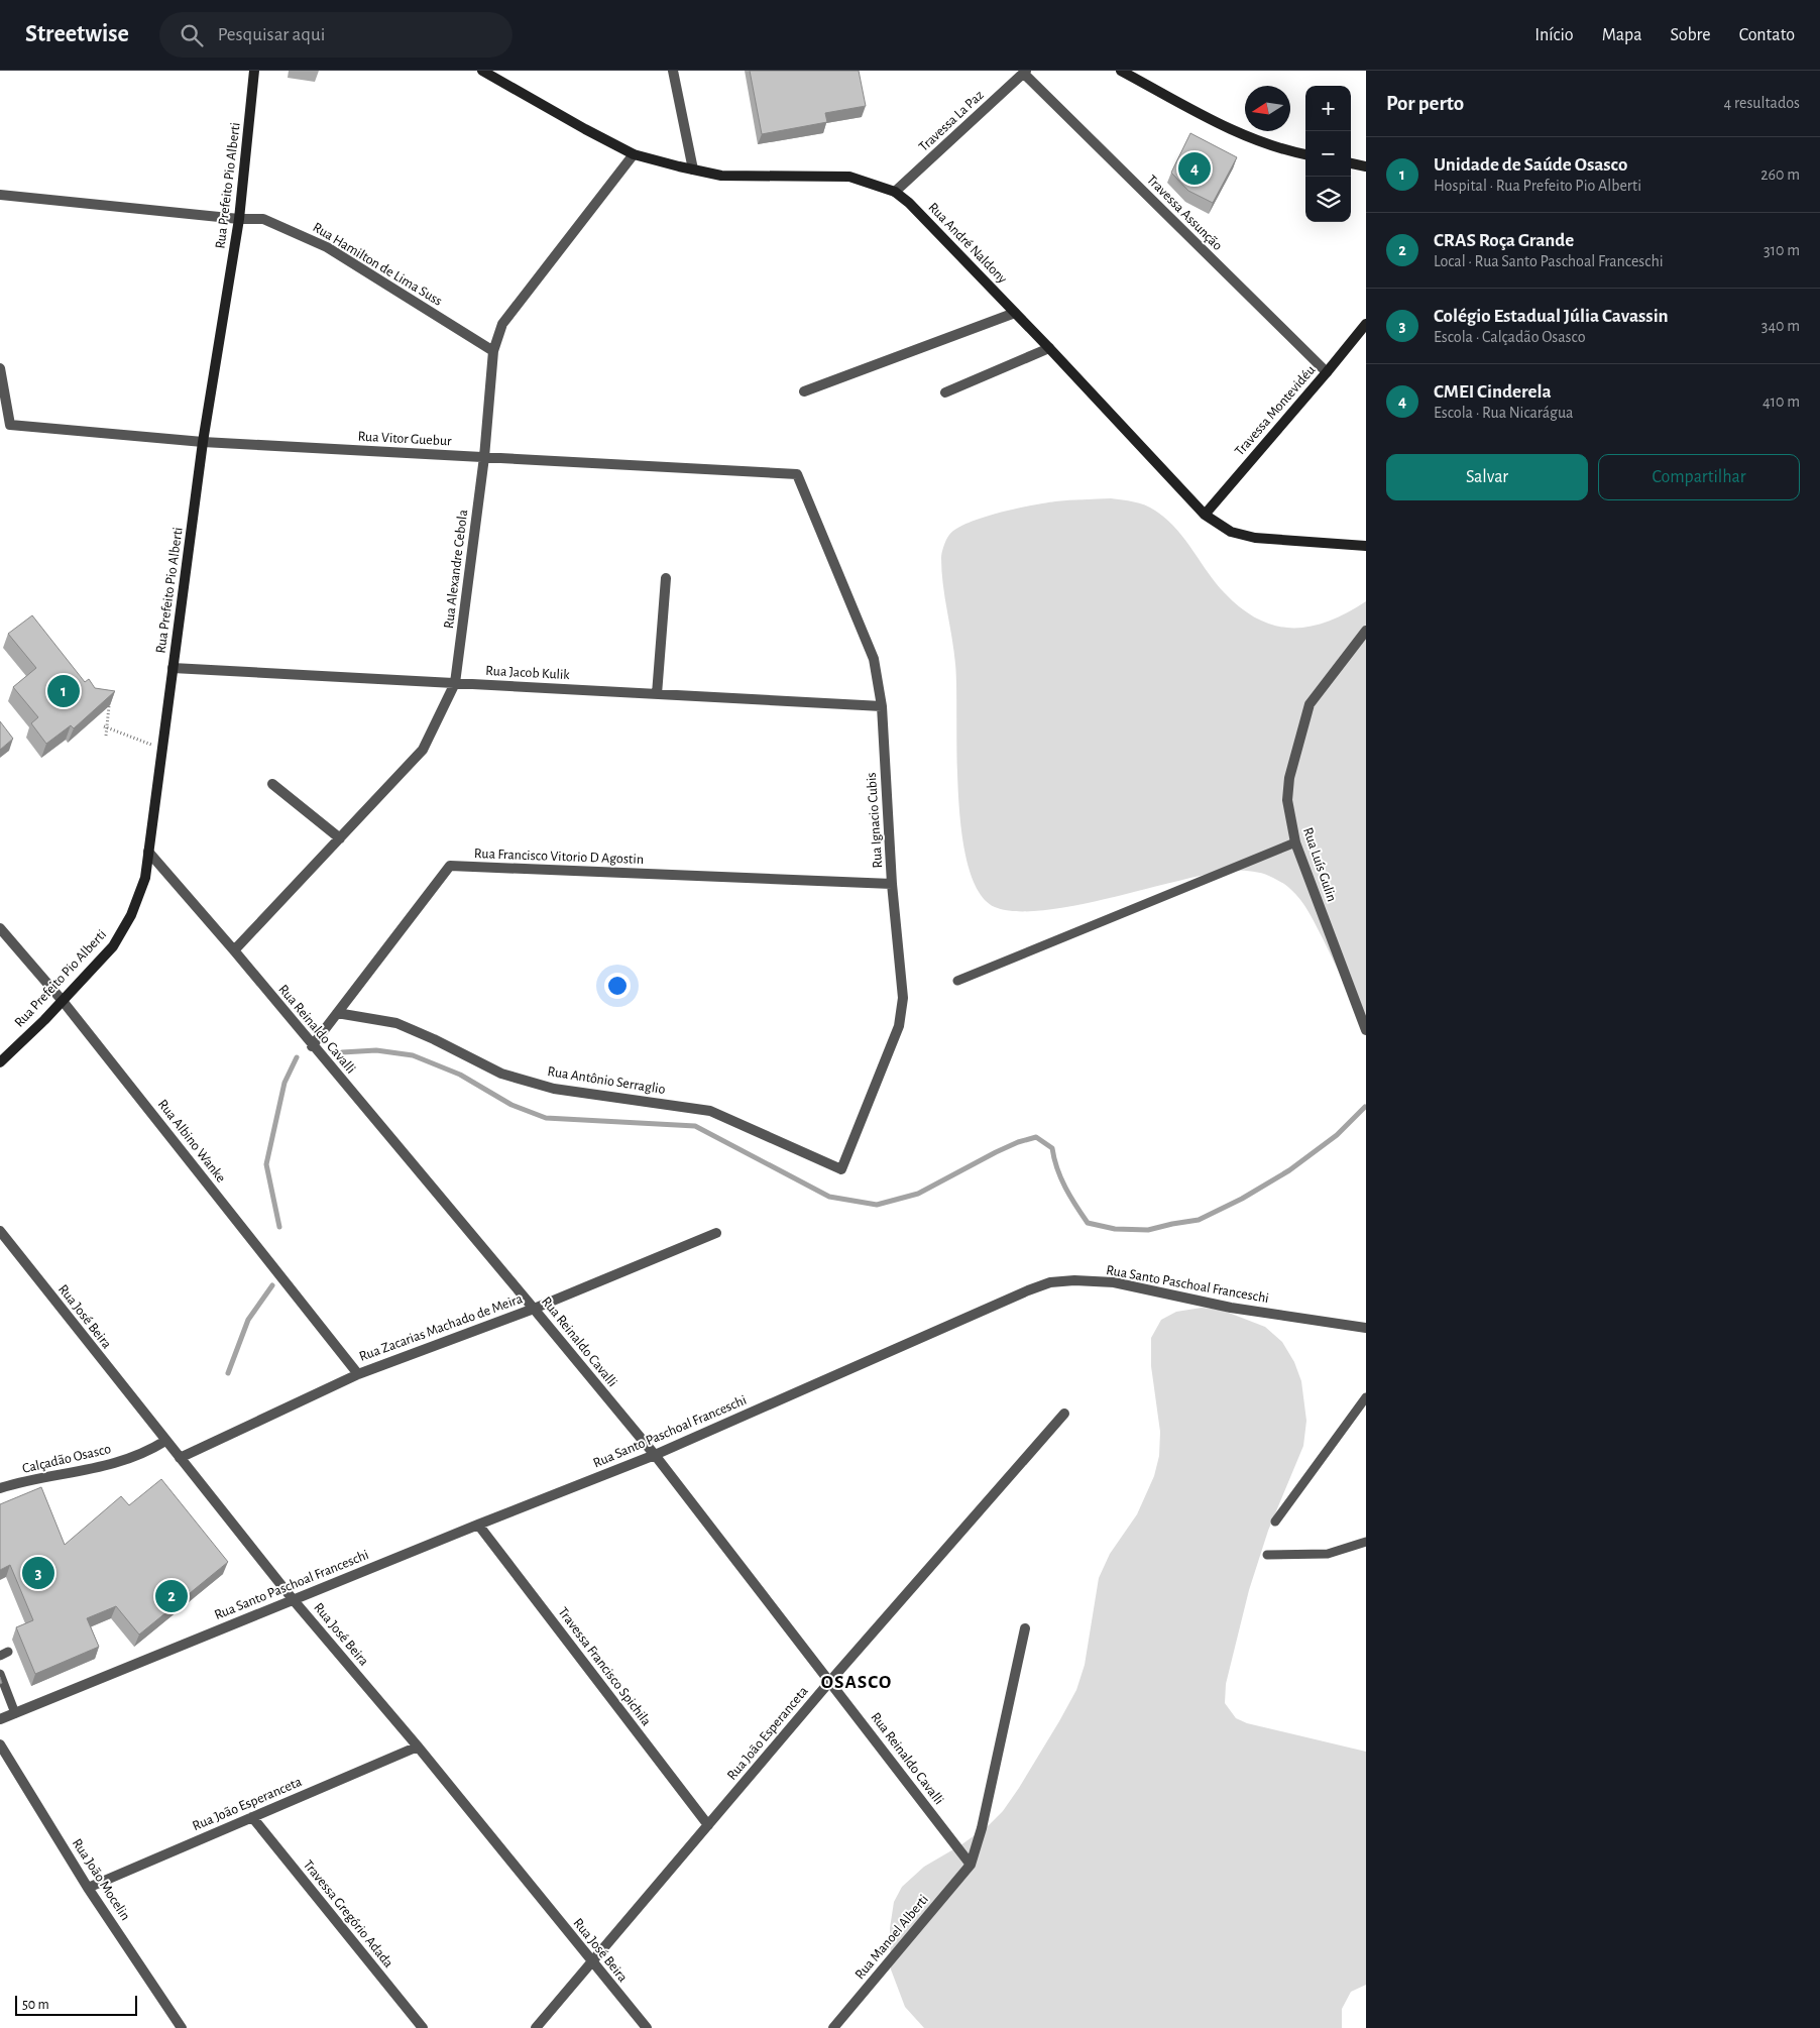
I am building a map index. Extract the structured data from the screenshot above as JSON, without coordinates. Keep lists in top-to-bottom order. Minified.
{"streets":{"main road":["Rua Prefeito Pio Alberti","Rua André Naldony","Travessa Montevidéu"],"street":["Travessa La Paz","Travessa Assunção","Rua Hamilton de Lima Suss","Rua Vitor Guebur","Rua Alexandre Cebola","Rua Jacob Kulik","Rua Ignacio Cubis","Rua Francisco Vitorio D Agostin","Rua Luís Gulin","Rua Reinaldo Cavalli","Rua Antônio Serraglio","Rua Albino Wanke","Rua Santo Paschoal Franceschi","Rua José Beira","Rua Zacarias Machado de Meira","Calçadão Osasco","Travessa Francisco Spichila","Rua João Esperanceta","Rua João Mocelin","Travessa Gregório Adada","Rua Manoel Alberti"]},"crossings":[["Travessa La Paz","Travessa Assunção"],["Travessa La Paz","Rua André Naldony"],["Rua Prefeito Pio Alberti","Rua Hamilton de Lima Suss"],["Rua Prefeito Pio Alberti","Rua Vitor Guebur"],["Rua Prefeito Pio Alberti","Rua Jacob Kulik"],["Rua Prefeito Pio Alberti","Rua Reinaldo Cavalli"],["Rua Prefeito Pio Alberti","Rua Albino Wanke"],["Travessa Assunção","Travessa Montevidéu"],["Rua André Naldony","Travessa Montevidéu"],["Rua André Naldony","Rua Alexandre Cebola"],["Rua Hamilton de Lima Suss","Rua Alexandre Cebola"],["Rua Vitor Guebur","Rua Alexandre Cebola"],["Rua Vitor Guebur","Rua Ignacio Cubis"],["Rua Alexandre Cebola","Rua Jacob Kulik"],["Rua Alexandre Cebola","Rua Reinaldo Cavalli"],["Rua Jacob Kulik","Rua Ignacio Cubis"],["Rua Ignacio Cubis","Rua Francisco Vitorio D Agostin"],["Rua Ignacio Cubis","Rua Antônio Serraglio"],["Rua Francisco Vitorio D Agostin","Rua Reinaldo Cavalli"],["Rua Francisco Vitorio D Agostin","Rua Antônio Serraglio"],["Rua Reinaldo Cavalli","Rua Santo Paschoal Franceschi"],["Rua Reinaldo Cavalli","Rua Zacarias Machado de Meira"],["Rua Reinaldo Cavalli","Rua João Esperanceta"],["Rua Reinaldo Cavalli","Rua Manoel Alberti"],["Rua Albino Wanke","Rua Zacarias Machado de Meira"],["Rua Santo Paschoal Franceschi","Rua José Beira"],["Rua Santo Paschoal Franceschi","Travessa Francisco Spichila"],["Rua José Beira","Rua Zacarias Machado de Meira"],["Rua José Beira","Calçadão Osasco"],["Rua José Beira","Rua João Esperanceta"],["Travessa Francisco Spichila","Rua João Esperanceta"],["Rua João Esperanceta","Rua João Mocelin"],["Rua João Esperanceta","Travessa Gregório Adada"]],"districts":["OSASCO"],"scale_bar":"50 m","north":"left","page":{"header":"Streetwise","search":"Pesquisar aqui","nav":["Início","Mapa","Sobre","Contato"],"heading":["Por perto","4 resultados"],"map_buttons":["+","−"],"list":[{"mark":"1","name":"Unidade de Saúde Osasco","note":"Hospital · Rua Prefeito Pio Alberti","value":"260 m"},{"mark":"2","name":"CRAS Roça Grande","note":"Local · Rua Santo Paschoal Franceschi","value":"310 m"},{"mark":"3","name":"Colégio Estadual Júlia Cavassin","note":"Escola · Calçadão Osasco","value":"340 m"},{"mark":"4","name":"CMEI Cinderela","note":"Escola · Rua Nicarágua","value":"410 m"}],"pins":["4","1","3","2"],"buttons":["Salvar","Compartilhar"],"scale":"50 m"}}
